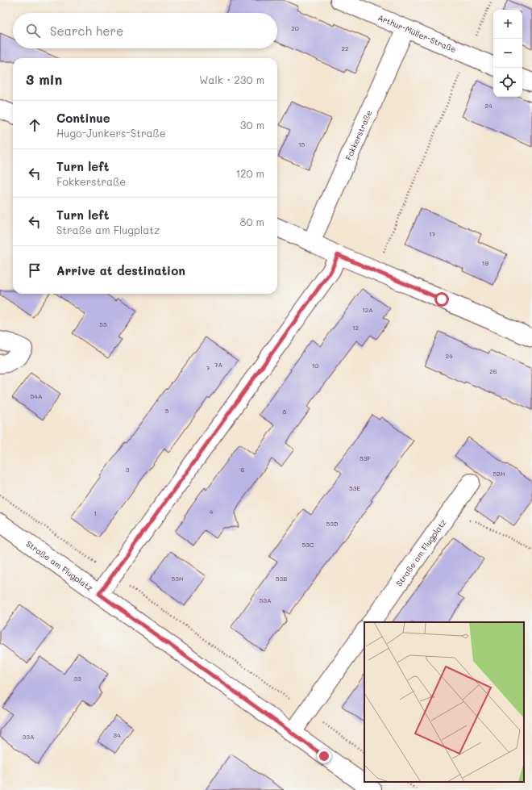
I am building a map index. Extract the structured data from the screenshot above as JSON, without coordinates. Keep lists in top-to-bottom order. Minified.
{"streets":{"street":["Arthur-Müller-Straße","Fokkerstraße","Straße am Flugplatz"]},"crossings":[["Arthur-Müller-Straße","Fokkerstraße"]],"house_numbers":["20","22","24","15","17","19","12A","55","12","24","7A","10","7","26","54A","5","8","53F","3","6","52H","53E","4","1","53D","53C","53H","53B","53A","33","34","33A"],"page":{"map_buttons":["+","−"],"search":"Search here","heading":["3 min","Walk · 230 m"],"list":[["Continue","Hugo-Junkers-Straße","30 m"],["Turn left","Fokkerstraße","120 m"],["Turn left","Straße am Flugplatz","80 m"],"Arrive at destination"]}}
